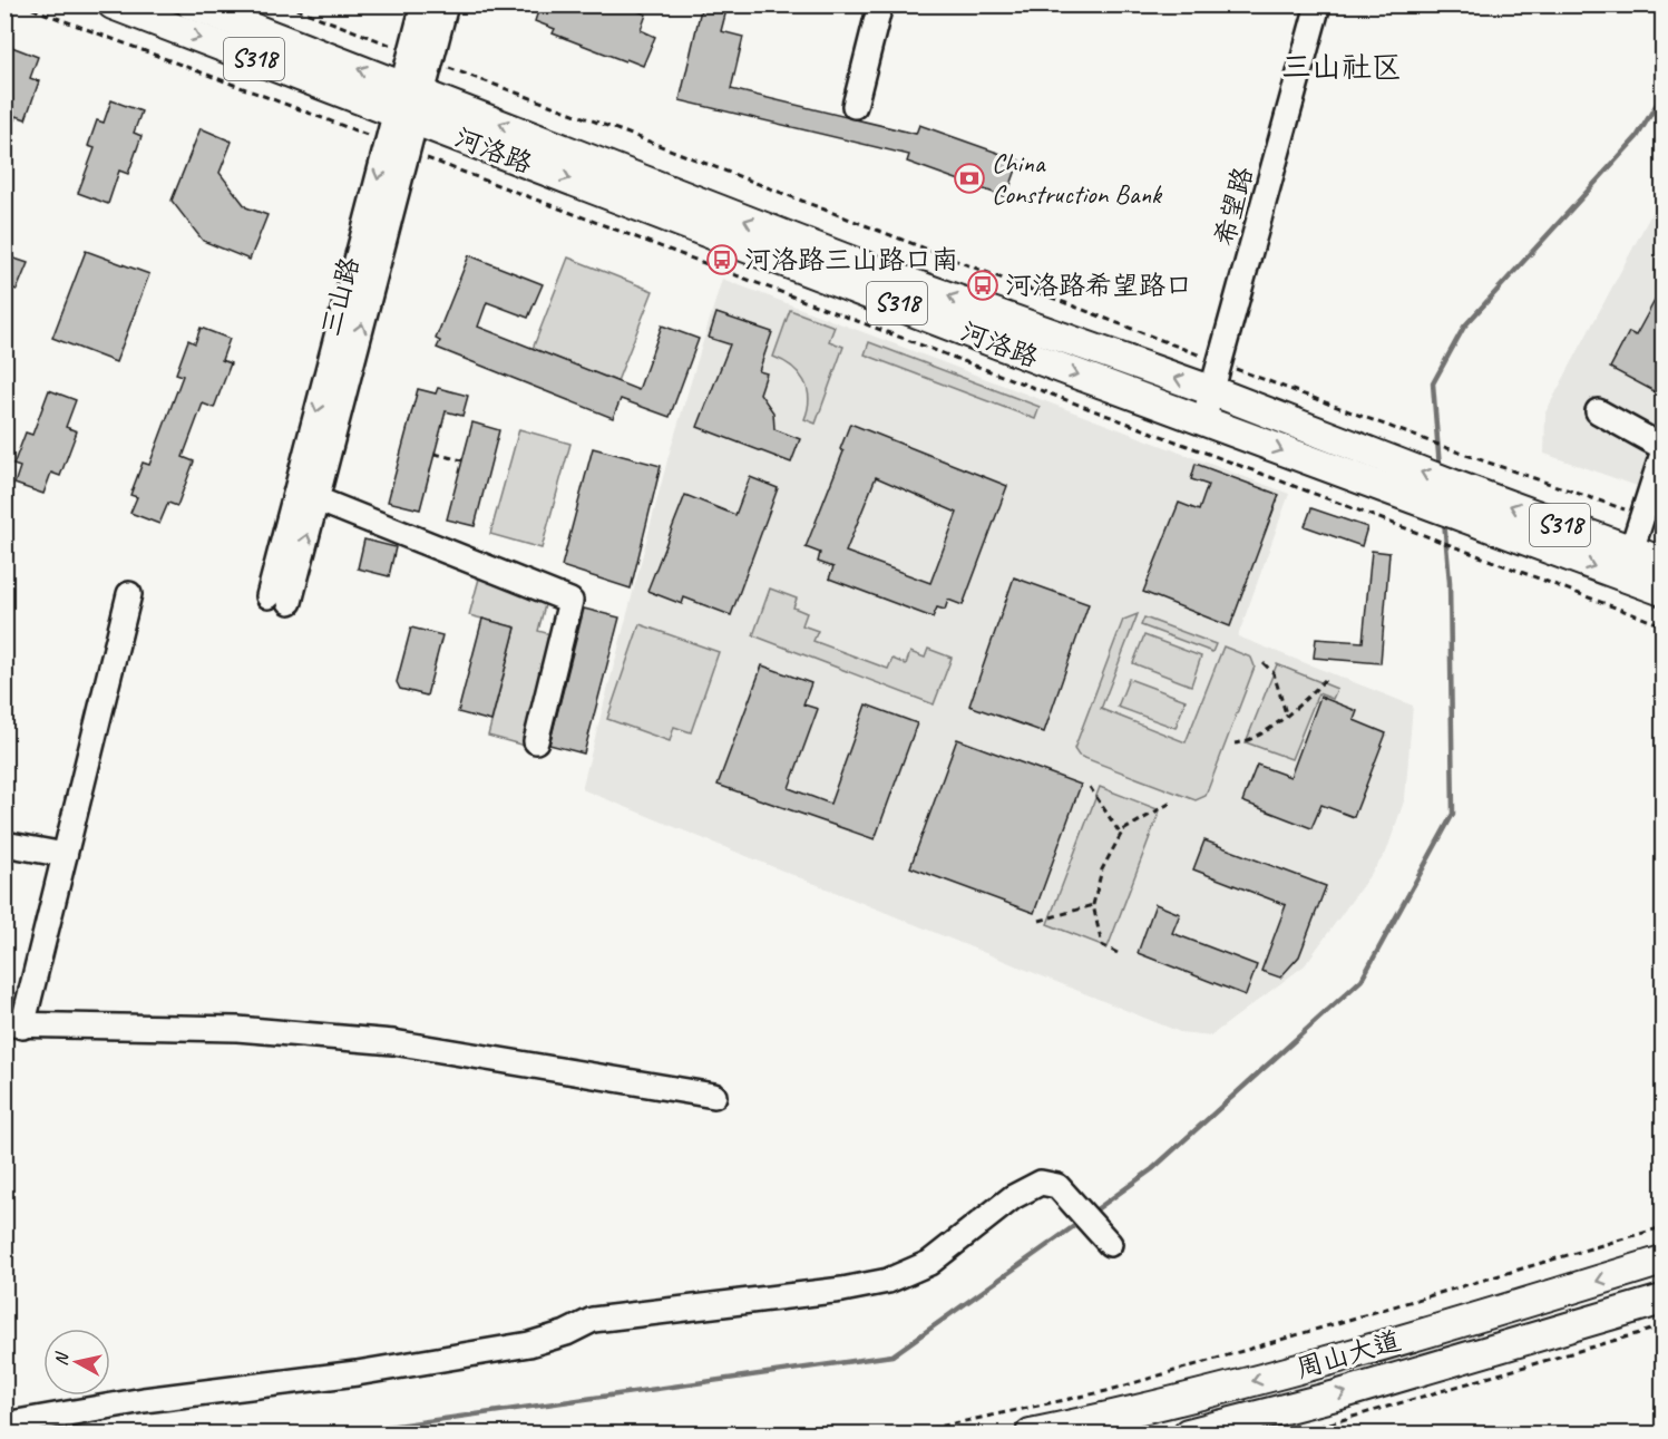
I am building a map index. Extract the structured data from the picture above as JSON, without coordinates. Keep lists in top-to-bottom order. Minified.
{"streets":{"main road":["S318","河洛路","周山大道"],"street":["希望路","三山路"]},"crossings":[["河洛路","希望路"],["河洛路","三山路"]],"districts":["三山社区"],"places":{"bank":["China Construction Bank"],"bus stop":["河洛路三山路口南","河洛路希望路口"]},"north":"left"}
